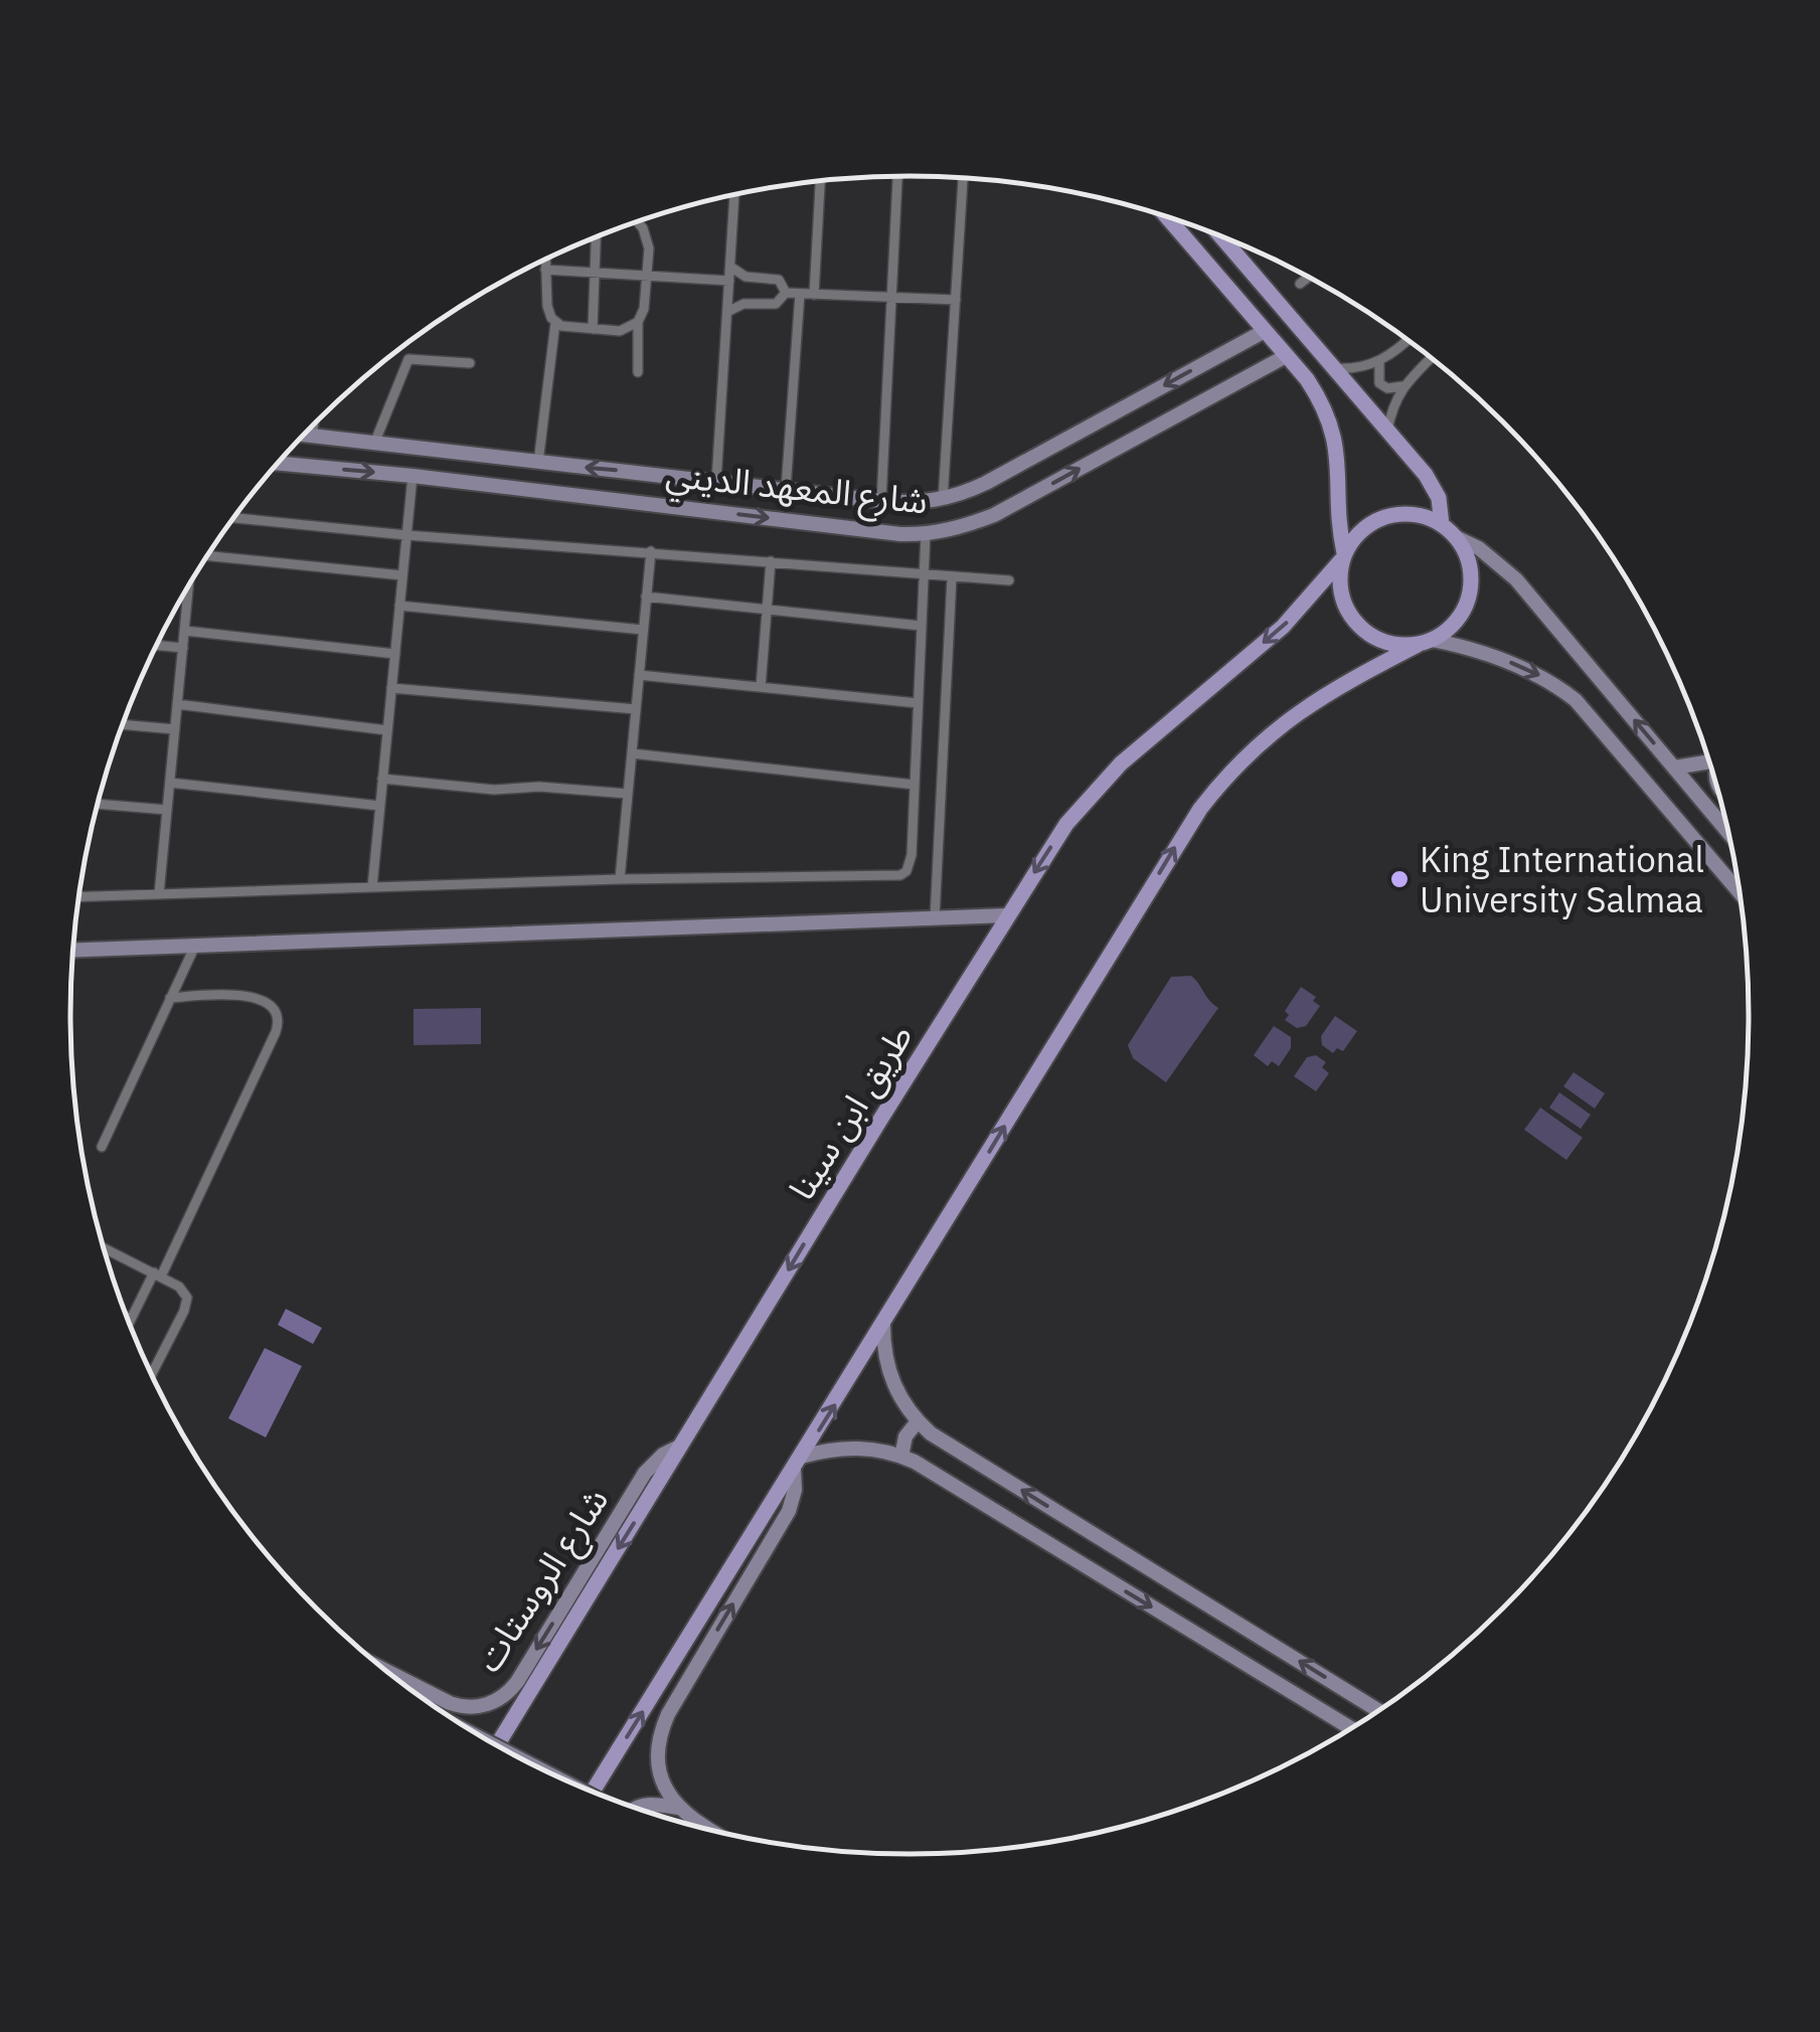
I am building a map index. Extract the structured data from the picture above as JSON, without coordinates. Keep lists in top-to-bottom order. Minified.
{"streets":{"main road":["طريق ابن سينا"],"street":["شارع المعهد الديني","شارع الروستات"]},"crossings":[["طريق ابن سينا","شارع الروستات"]],"one_way":["شارع الروستات"],"places":["King International University Salmaa"]}
